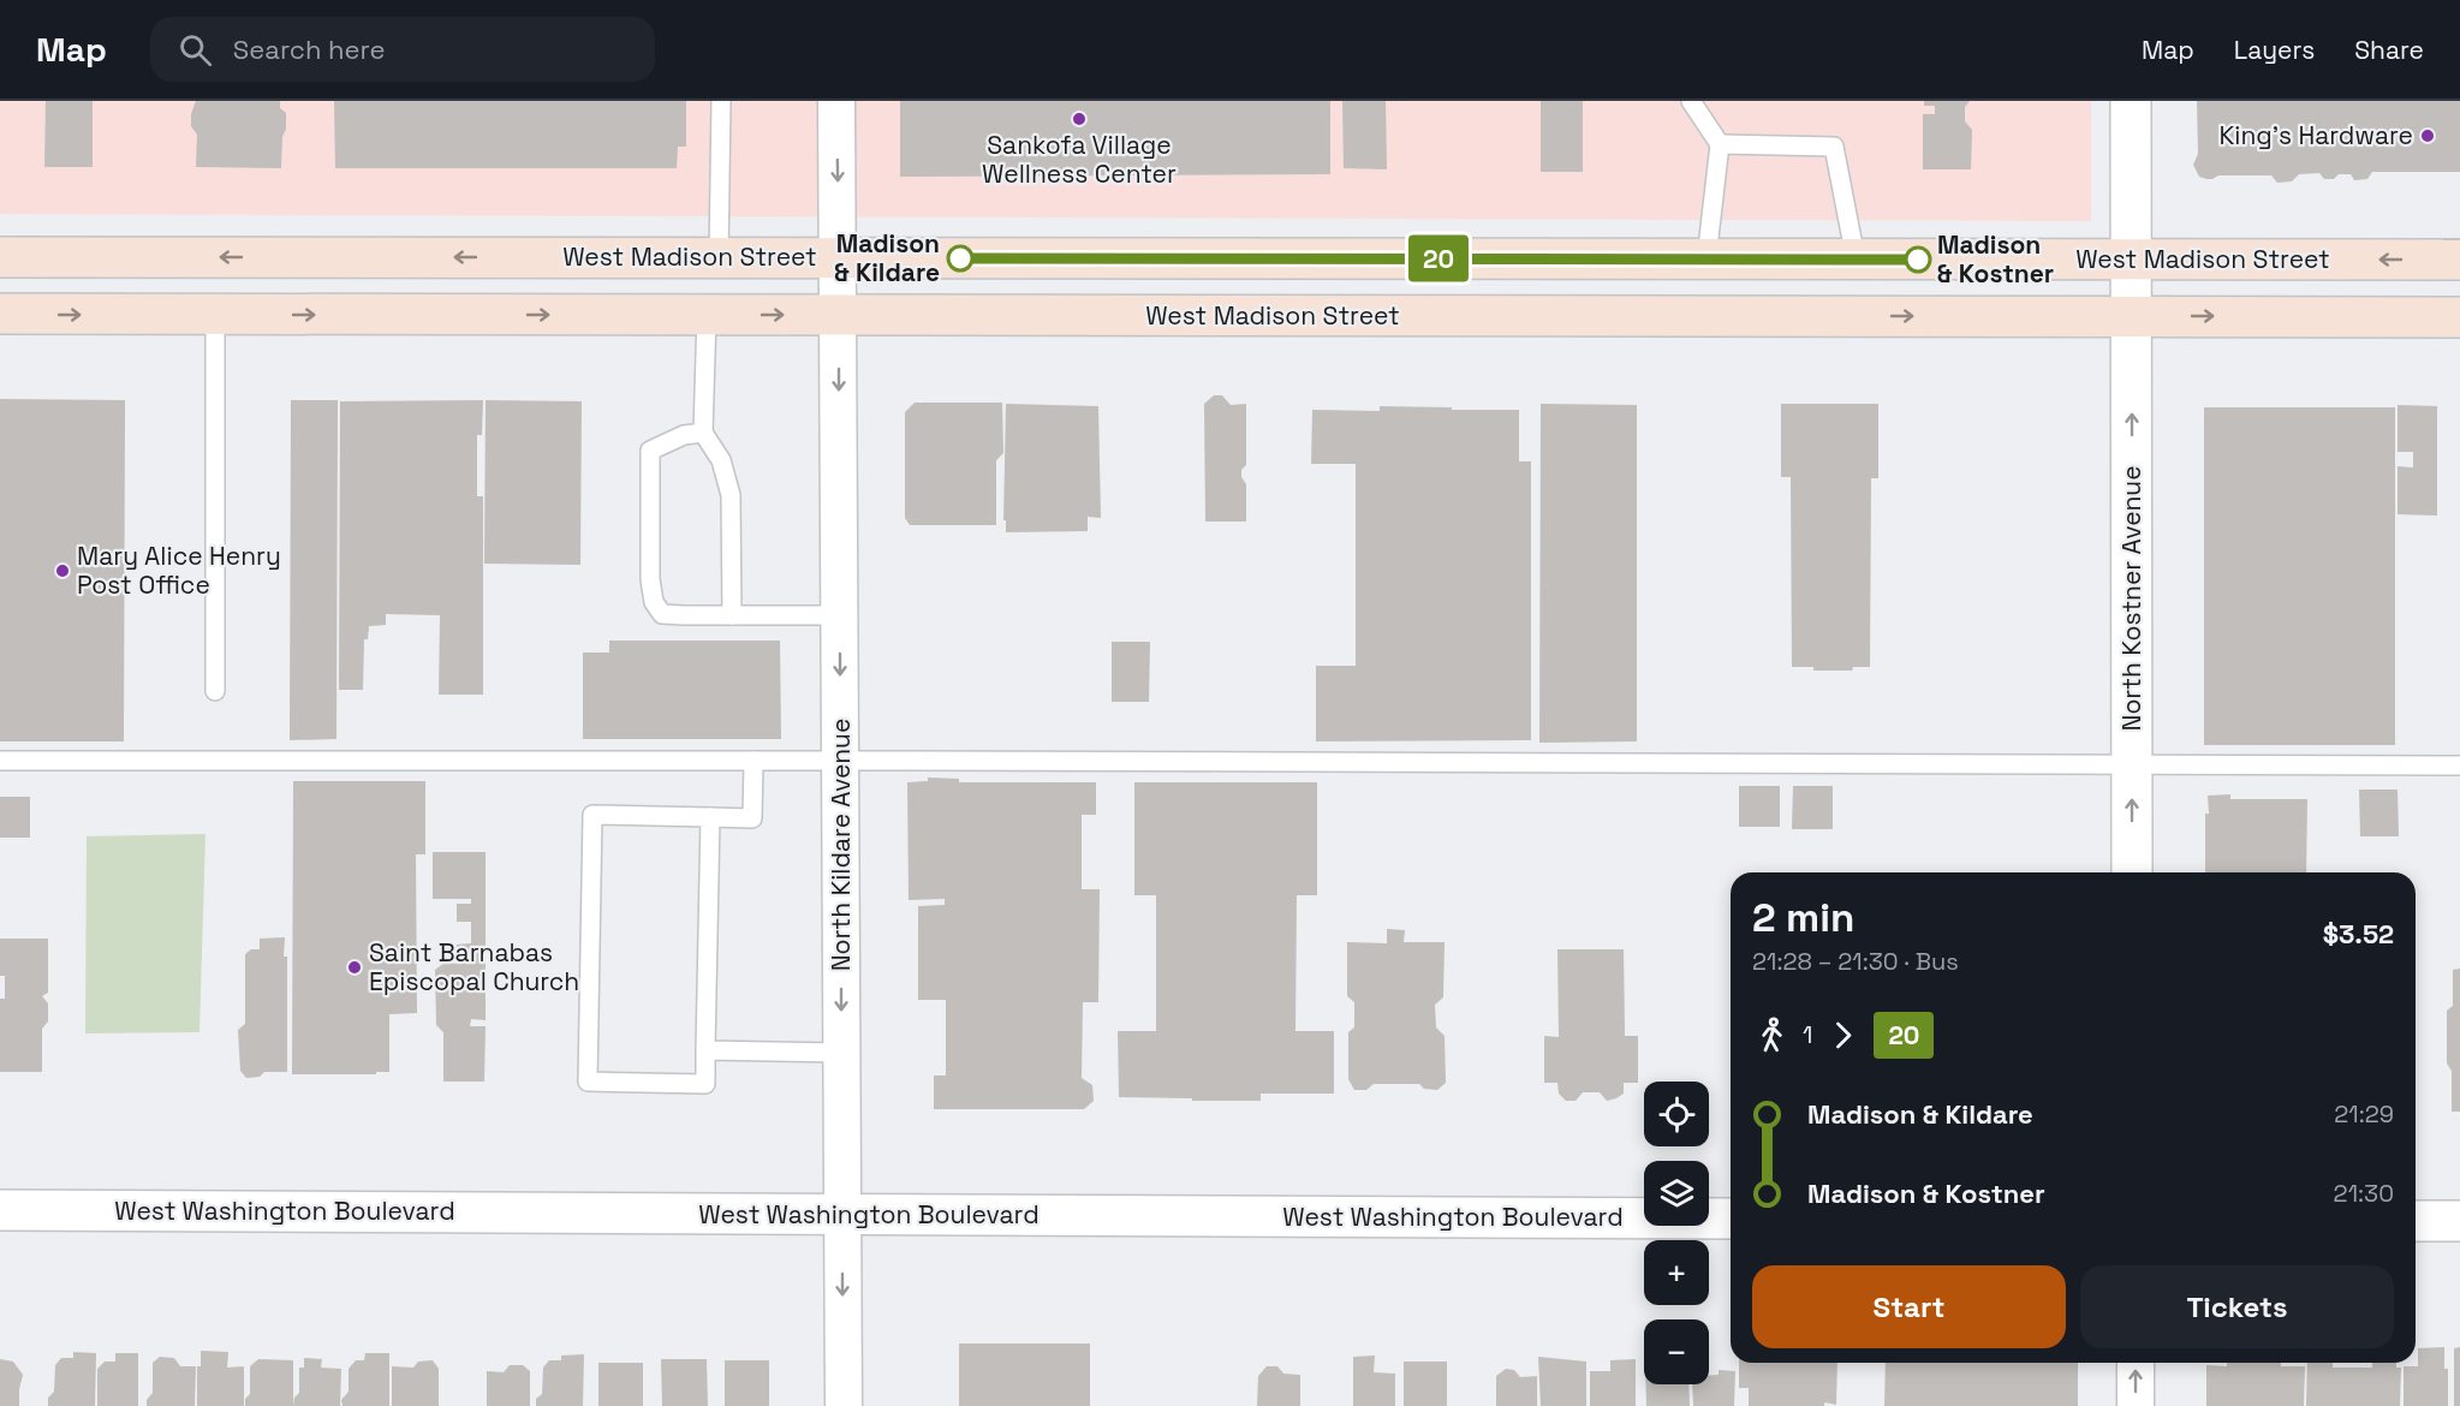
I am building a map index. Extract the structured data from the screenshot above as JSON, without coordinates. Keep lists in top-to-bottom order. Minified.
{"streets":{"main road":["West Madison Street"],"street":["North Kostner Avenue","North Kildare Avenue","West Washington Boulevard"]},"crossings":[["West Madison Street","North Kostner Avenue"],["West Madison Street","North Kildare Avenue"],["North Kildare Avenue","West Washington Boulevard"]],"one_way":["North Kostner Avenue","North Kildare Avenue"],"places":["Sankofa Village Wellness Center","King's Hardware","Madison & Kildare","Madison & Kostner","Mary Alice Henry Post Office","Saint Barnabas Episcopal Church"],"lines":["bus line 20"],"page":{"header":"Map","search":"Search here","nav":["Map","Layers","Share"],"on_map":"20","heading":["2 min","21:28 – 21:30 · Bus","$3.52"],"legs":["1","20"],"list":[{"name":"Madison & Kildare","value":"21:29"},{"name":"Madison & Kostner","value":"21:30"}],"map_buttons":["+","−"],"buttons":["Start","Tickets"]}}
